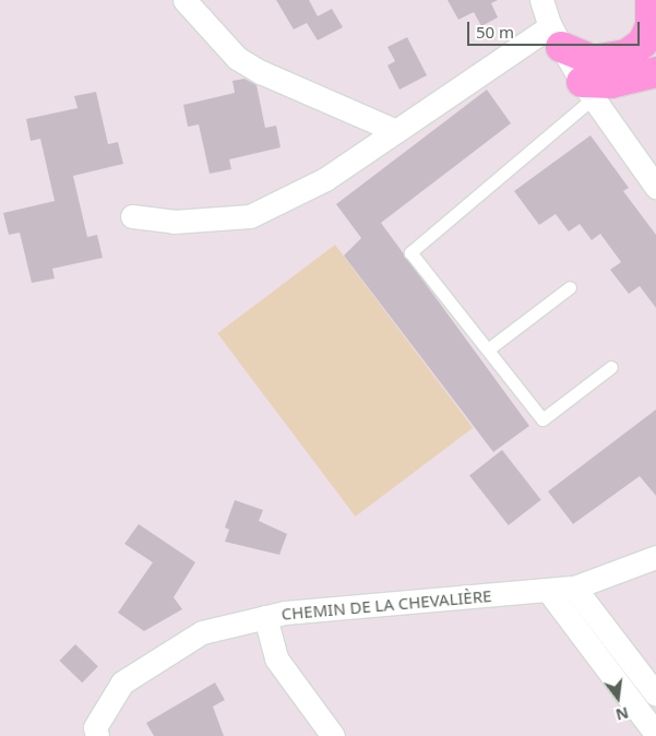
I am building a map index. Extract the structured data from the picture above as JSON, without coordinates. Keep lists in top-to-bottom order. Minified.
{"streets":{"street":["CHEMIN DE LA CHEVALIÈRE"]},"scale_bar":"50 m","north":"bottom"}
